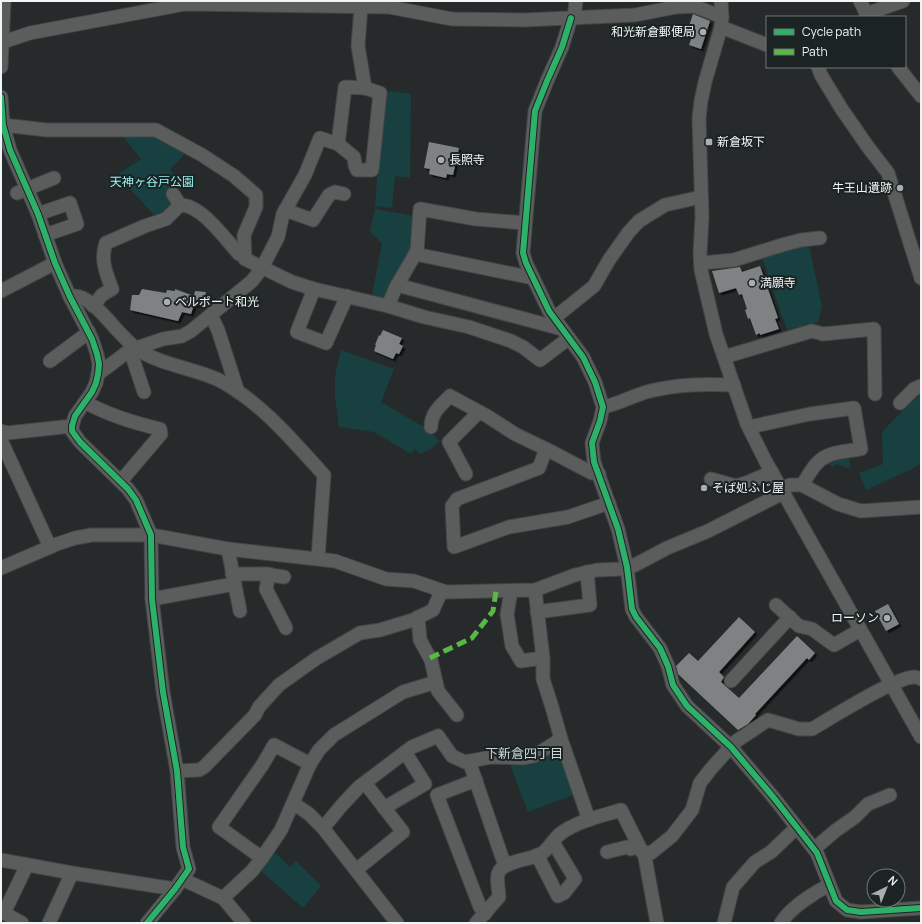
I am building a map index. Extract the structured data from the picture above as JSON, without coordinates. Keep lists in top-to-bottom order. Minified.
{"districts":["下新倉四丁目"],"parks":["天神ヶ谷戸公園"],"places":{"other":["和光新倉郵便局","長照寺","牛王山遺跡","満願寺","ベルポート和光","そば処ふじ屋","ローソン"],"transit":["新倉坂下"]},"legend":["Cycle path","Path"],"north":"top right"}
